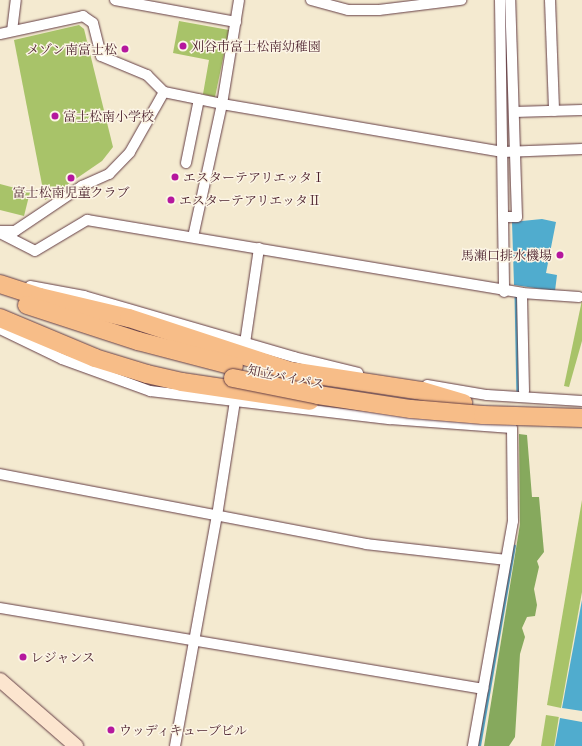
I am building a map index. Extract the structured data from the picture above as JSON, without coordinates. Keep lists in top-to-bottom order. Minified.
{"streets":{"highway":["知立バイパス"]},"places":["刈谷市富士松南幼稚園","メゾン南富士松","富士松南小学校","エスターテアリエッタⅠ","富士松南児童クラブ","エスターテアリエッタⅡ","馬瀬口排水機場","レジャンス","ウッディキューブビル"]}
